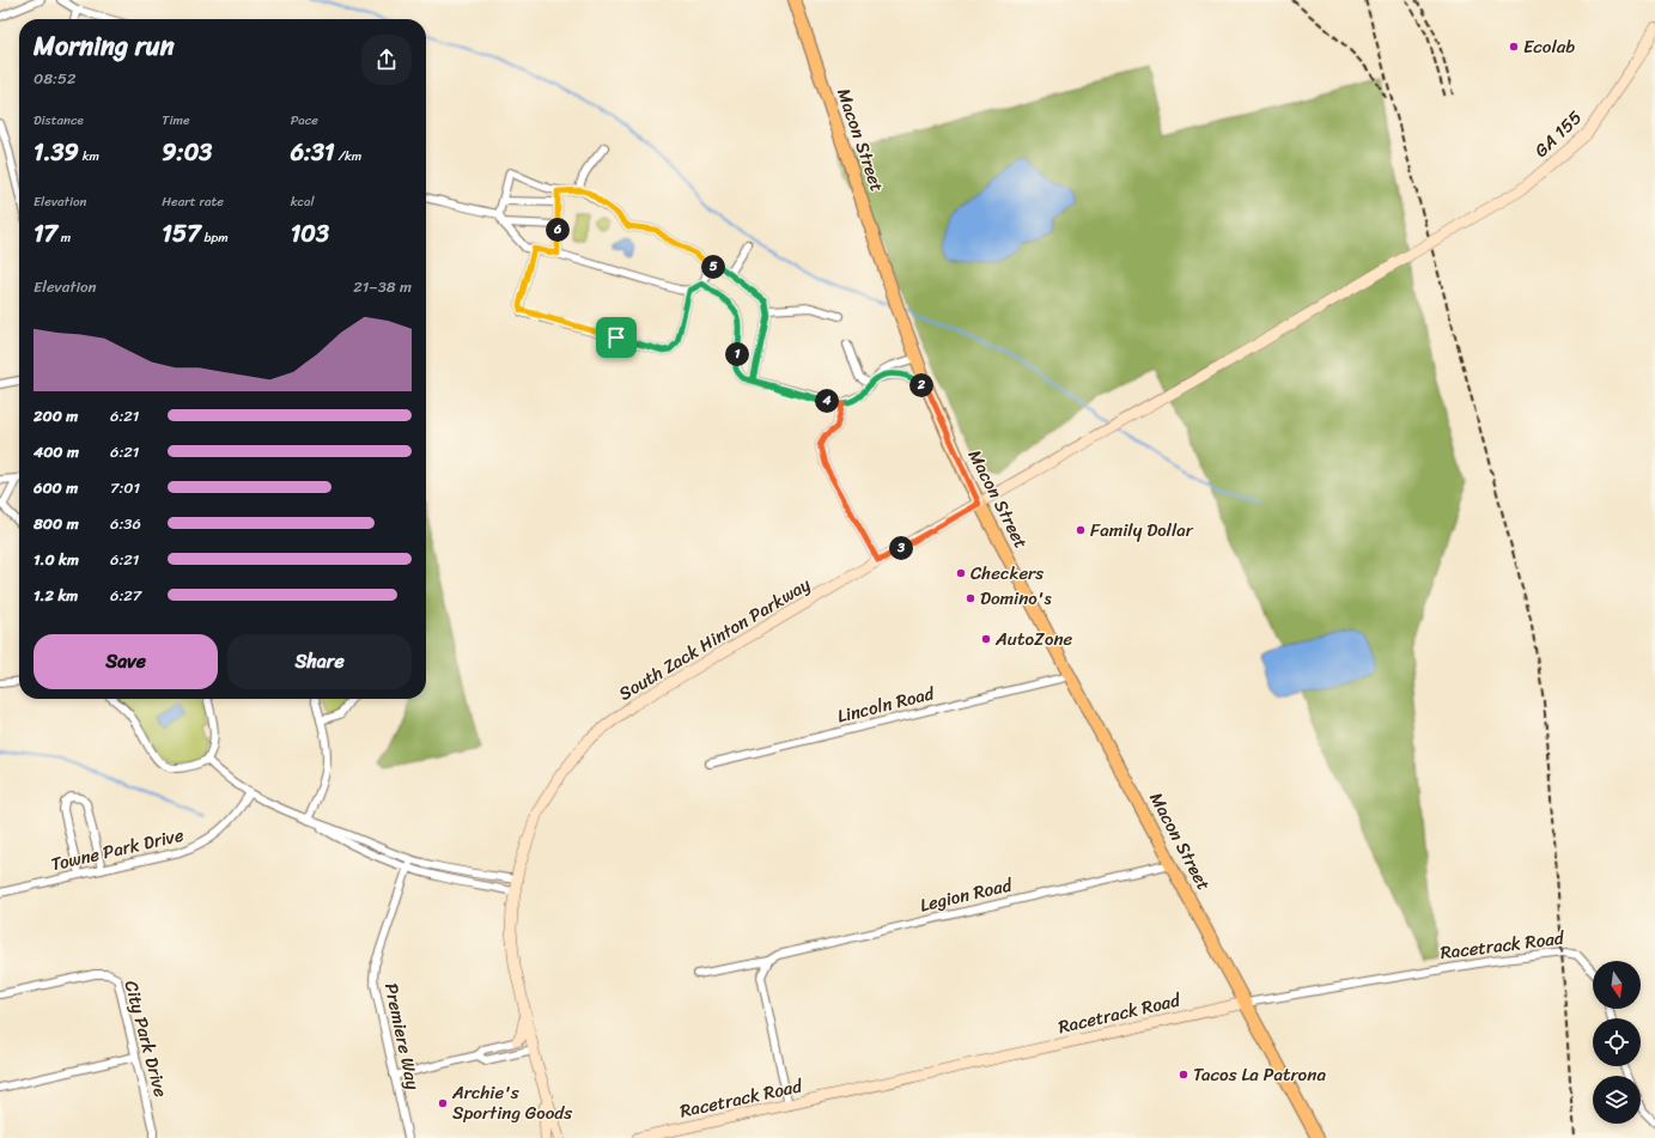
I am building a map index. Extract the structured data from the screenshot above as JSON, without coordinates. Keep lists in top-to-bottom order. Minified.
{"streets":{"main road":["GA 155","Macon Street","South Zack Hinton Parkway","Racetrack Road"],"street":["Lincoln Road","Towne Park Drive","Legion Road","Premiere Way","City Park Drive"]},"crossings":[["GA 155","Macon Street"],["GA 155","South Zack Hinton Parkway"],["Macon Street","South Zack Hinton Parkway"],["Macon Street","Lincoln Road"],["Macon Street","Legion Road"],["Macon Street","Racetrack Road"]],"places":["Ecolab","Family Dollar","Checkers","Domino's","AutoZone","Tacos La Patrona","Archie's Sporting Goods"],"north":"bottom","page":{"heading":["Morning run","08:52"],"stats":[["Distance","1.39 km"],["Time","9:03"],["Pace","6:31 /km"],["Elevation","17 m"],["Heart rate","157 bpm"],["kcal","103"]],"pins":["6","5","1","2","4","3"],"chart":["Elevation","21–38 m"],"list":[{"name":"200 m","note":"6:21"},{"name":"400 m","note":"6:21"},{"name":"600 m","note":"7:01"},{"name":"800 m","note":"6:36"},{"name":"1.0 km","note":"6:21"},{"name":"1.2 km","note":"6:27"}],"buttons":["Save","Share"]}}
